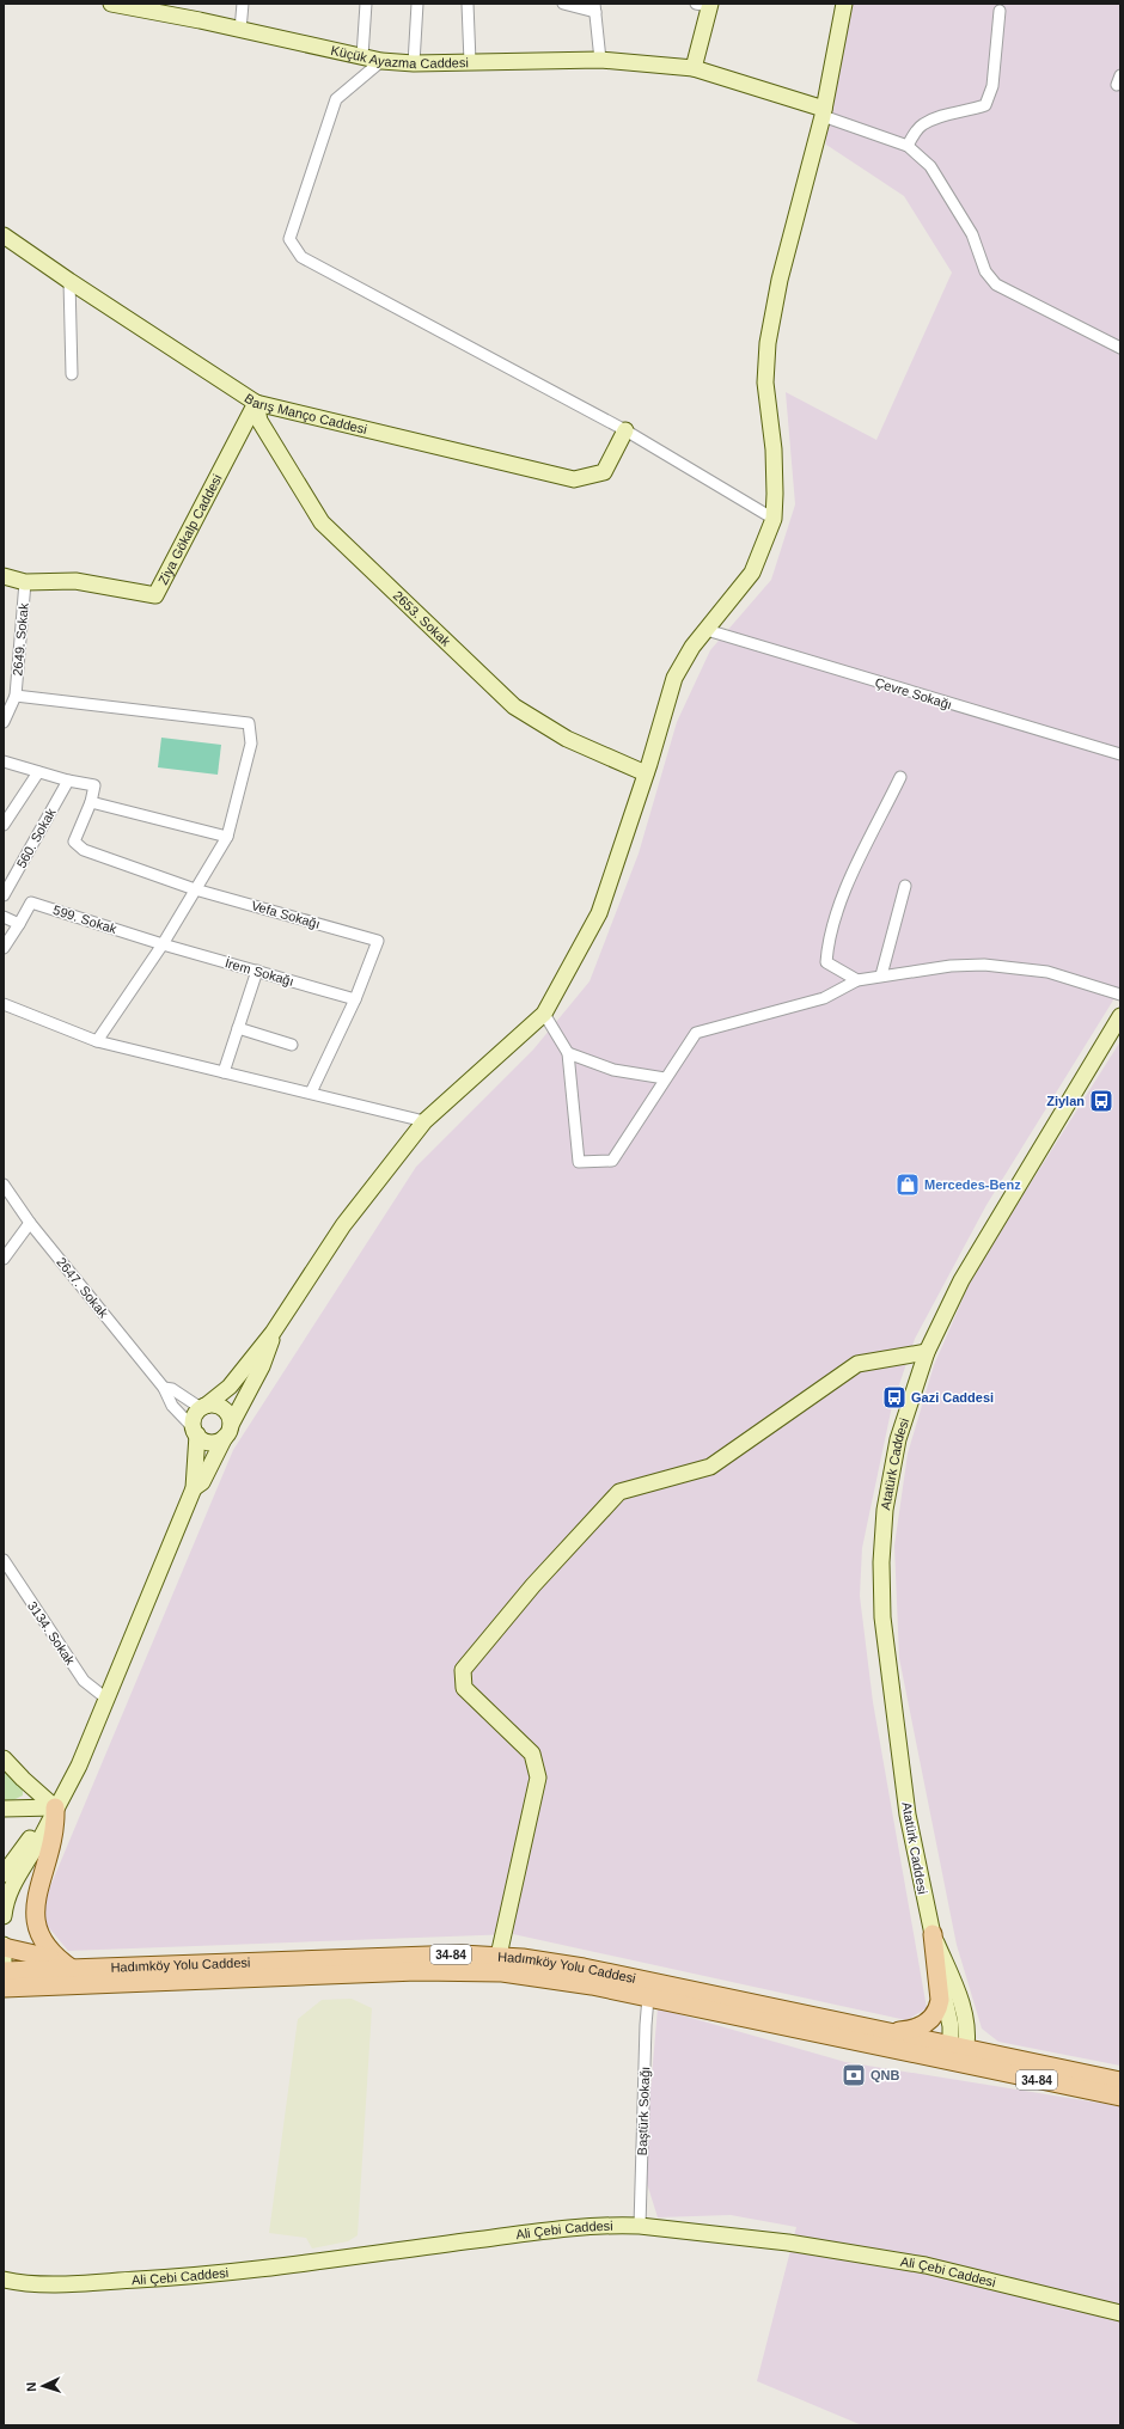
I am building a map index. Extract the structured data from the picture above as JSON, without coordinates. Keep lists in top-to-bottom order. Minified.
{"streets":{"main road":["34-84","Hadımköy Yolu Caddesi"],"street":["Küçük Ayazma Caddesi","Barış Manço Caddesi","Ziya Gökalp Caddesi","2653. Sokak","2649. Sokak","Çevre Sokağı","560. Sokak","Vefa Sokağı","599. Sokak","İrem Sokağı","2647. Sokak","Atatürk Caddesi","3134. Sokak","Baştürk Sokağı","Ali Çebi Caddesi"]},"crossings":[["Barış Manço Caddesi","Ziya Gökalp Caddesi"],["Barış Manço Caddesi","2653. Sokak"],["Ziya Gökalp Caddesi","2653. Sokak"],["Ziya Gökalp Caddesi","2649. Sokak"],["Vefa Sokağı","İrem Sokağı"],["599. Sokak","İrem Sokağı"],["Atatürk Caddesi","Hadımköy Yolu Caddesi"],["Hadımköy Yolu Caddesi","Baştürk Sokağı"],["Baştürk Sokağı","Ali Çebi Caddesi"]],"places":{"bus stop":["Ziylan","Gazi Caddesi"],"shop":["Mercedes-Benz"],"bank":["QNB"]},"north":"left"}
